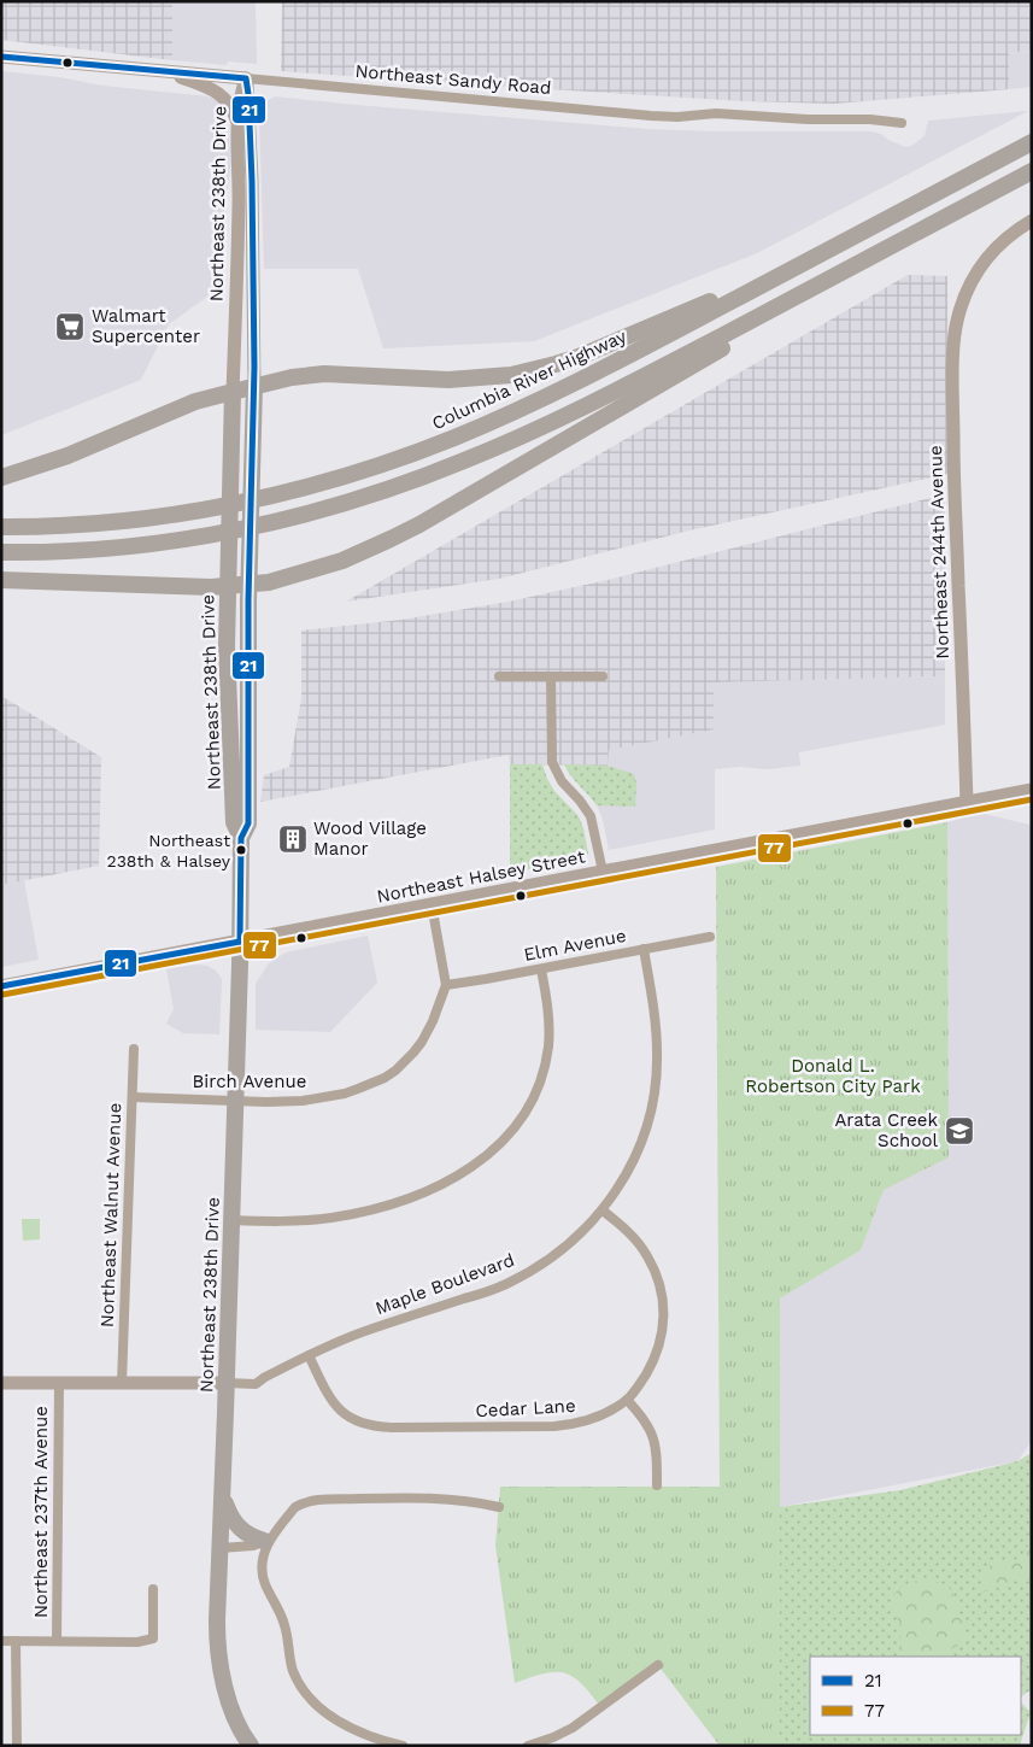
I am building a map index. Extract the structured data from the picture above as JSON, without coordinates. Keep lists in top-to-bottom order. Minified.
{"streets":{"highway":["Northeast 238th Drive","Columbia River Highway"],"street":["Northeast Sandy Road","Northeast 244th Avenue","Northeast Halsey Street","Elm Avenue","Birch Avenue","Northeast Walnut Avenue","Maple Boulevard","Cedar Lane","Northeast 237th Avenue"]},"crossings":[["Northeast Sandy Road","Northeast 238th Drive"],["Northeast 238th Drive","Northeast Halsey Street"],["Northeast 238th Drive","Birch Avenue"],["Northeast 238th Drive","Maple Boulevard"],["Northeast 244th Avenue","Northeast Halsey Street"],["Elm Avenue","Birch Avenue"],["Elm Avenue","Maple Boulevard"],["Birch Avenue","Northeast Walnut Avenue"],["Maple Boulevard","Cedar Lane"]],"parks":["Donald L. Robertson City Park"],"places":{"supermarket":["Walmart Supercenter"],"building":["Wood Village Manor"],"other":["Northeast 238th & Halsey"],"school or university":["Arata Creek School"]},"lines":["transit line 21","transit line 77"],"legend":["21","77"]}
